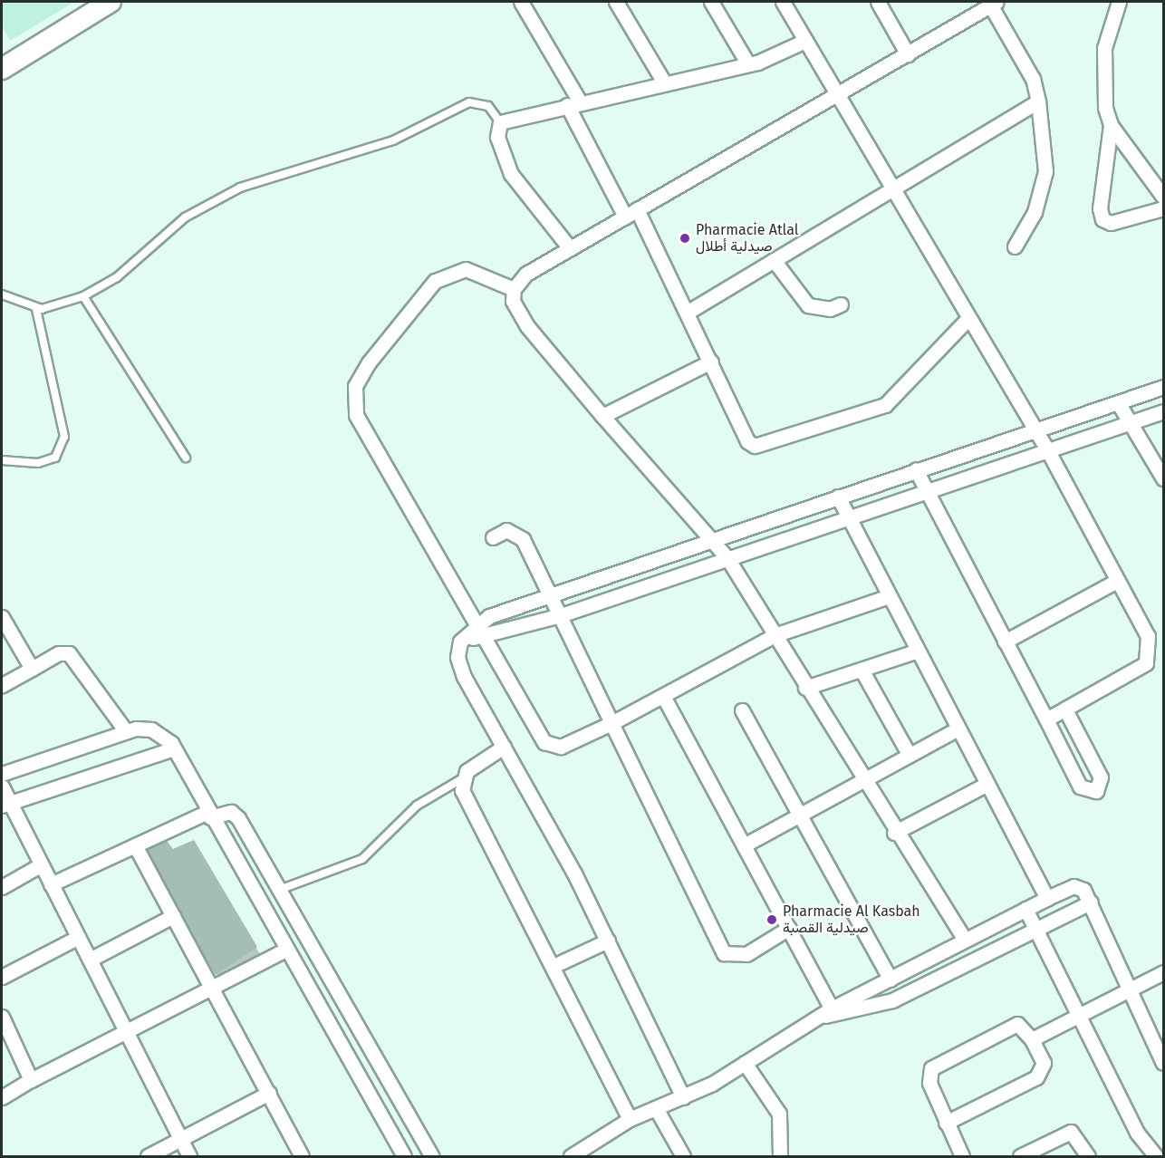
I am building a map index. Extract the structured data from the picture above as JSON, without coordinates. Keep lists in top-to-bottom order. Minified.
{"places":["Pharmacie Atlal صيدلية أطلال","Pharmacie Al Kasbah صيدلية القصبة"]}
